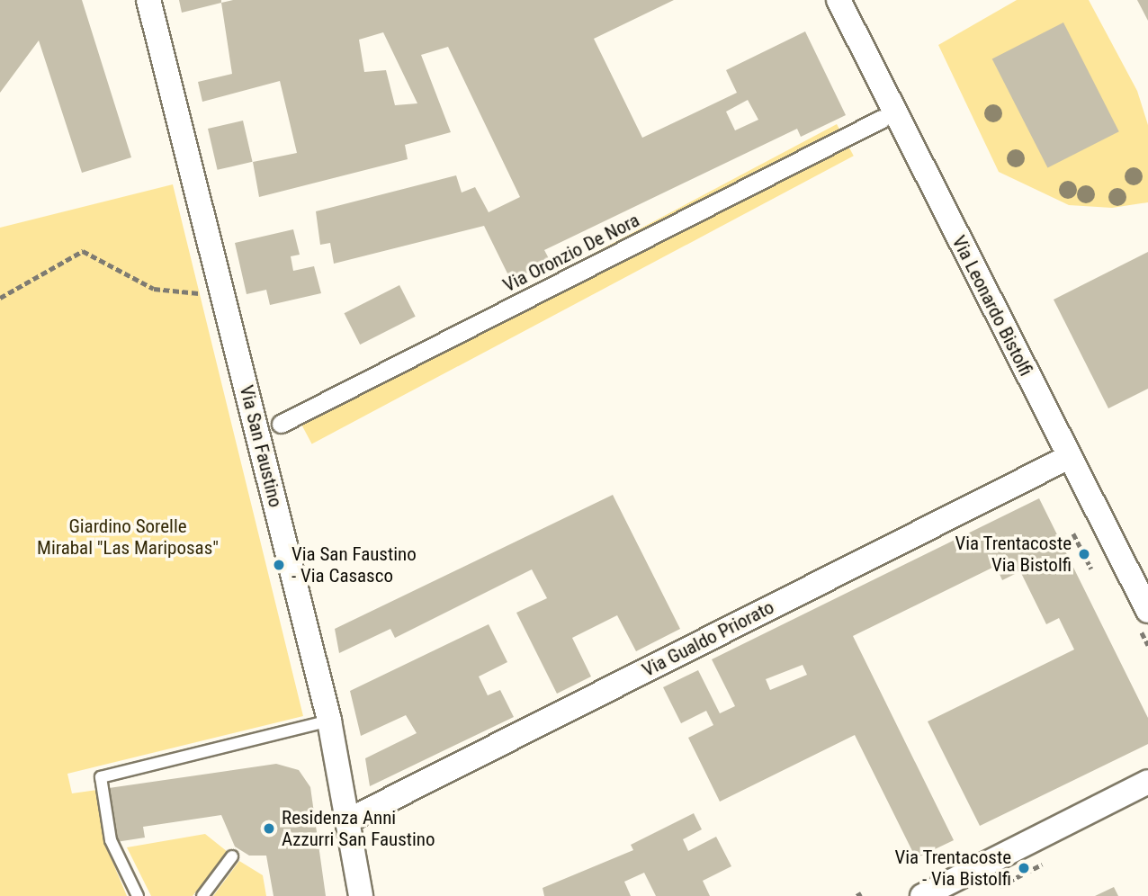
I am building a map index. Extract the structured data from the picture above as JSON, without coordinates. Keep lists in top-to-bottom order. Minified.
{"streets":{"street":["Via Oronzio De Nora","Via Leonardo Bistolfi","Via San Faustino","Via Gualdo Priorato"]},"crossings":[["Via Leonardo Bistolfi","Via Gualdo Priorato"],["Via San Faustino","Via Gualdo Priorato"]],"parks":["Giardino Sorelle Mirabal \"Las Mariposas\""],"places":["Via Trentacoste Via Bistolfi","Via San Faustino - Via Casasco","Residenza Anni Azzurri San Faustino","Via Trentacoste - Via Bistolfi"]}
